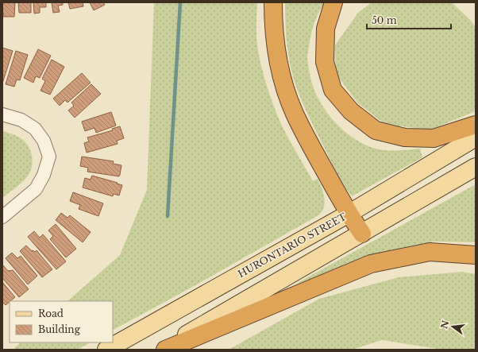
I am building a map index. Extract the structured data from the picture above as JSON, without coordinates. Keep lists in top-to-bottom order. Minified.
{"streets":{"main road":["HURONTARIO STREET"]},"legend":["Road","Building"],"scale_bar":"50 m","north":"left"}
